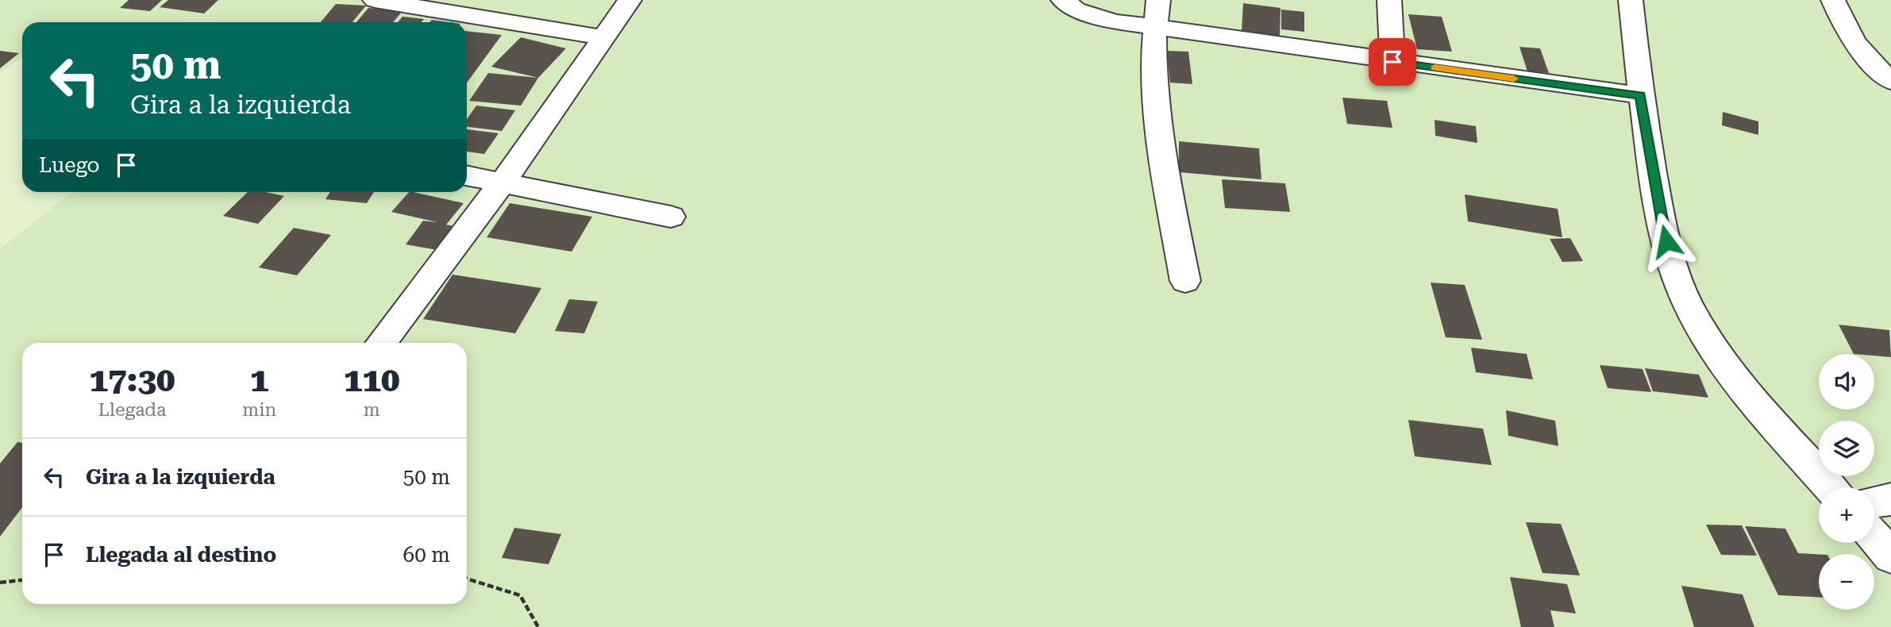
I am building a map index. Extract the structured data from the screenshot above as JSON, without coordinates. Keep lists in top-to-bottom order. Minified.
{"page":{"turn":["50 m","Gira a la izquierda"],"then":"Luego","eta":["17:30","Llegada","1","min","110","m"],"map_buttons":["+","−"],"list":[{"name":"Gira a la izquierda","value":"50 m"},{"name":"Llegada al destino","value":"60 m"}]}}
